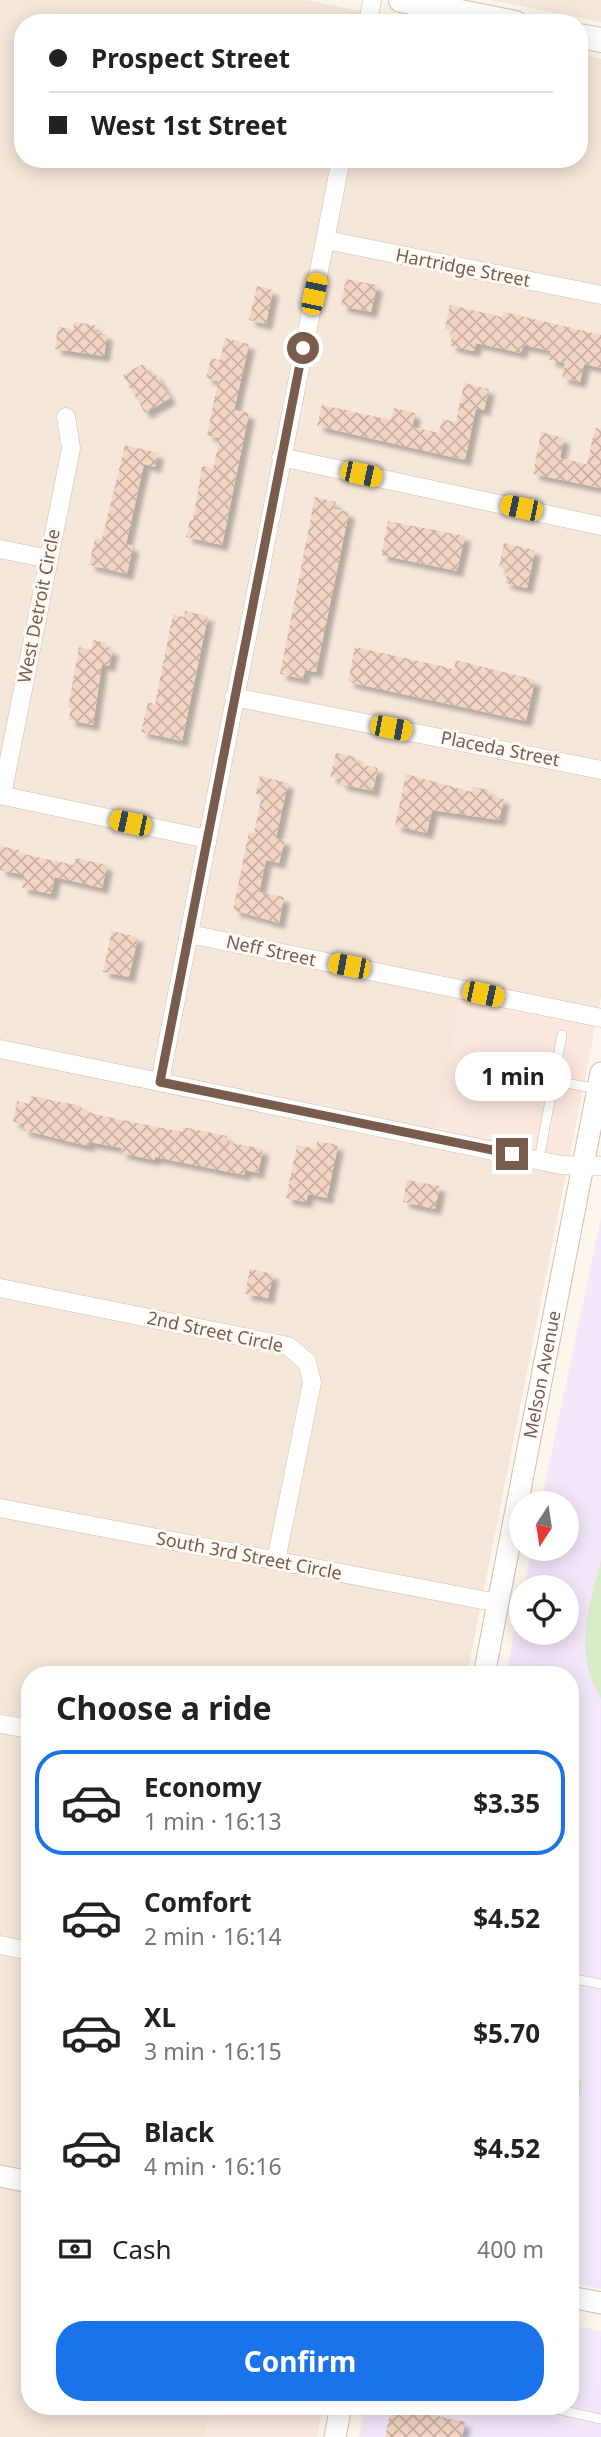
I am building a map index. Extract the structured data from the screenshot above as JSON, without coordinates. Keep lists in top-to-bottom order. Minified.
{"streets":{"street":["Hartridge Street","West Detroit Circle","Placeda Street","Neff Street","2nd Street Circle","Melson Avenue","South 3rd Street Circle"]},"crossings":[["2nd Street Circle","South 3rd Street Circle"],["Melson Avenue","South 3rd Street Circle"]],"north":"bottom","page":{"banner":["Prospect Street","West 1st Street"],"bubble":"1 min","heading":"Choose a ride","list":[{"name":"Economy","note":"1 min · 16:13","value":"$3.35"},{"name":"Comfort","note":"2 min · 16:14","value":"$4.52"},{"name":"XL","note":"3 min · 16:15","value":"$5.70"},{"name":"Black","note":"4 min · 16:16","value":"$4.52"}],"pay":["Cash","400 m"],"buttons":"Confirm"}}
